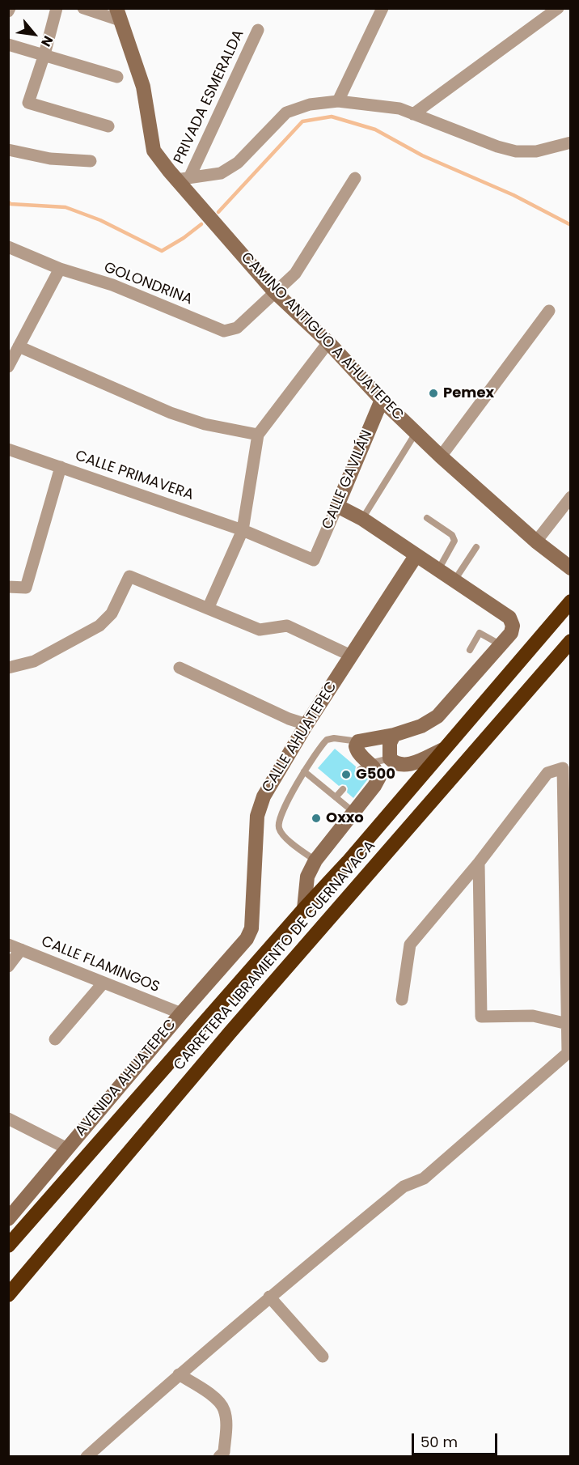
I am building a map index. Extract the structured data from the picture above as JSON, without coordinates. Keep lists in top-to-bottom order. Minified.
{"streets":{"highway":["CARRETERA LIBRAMIENTO DE CUERNAVACA"],"street":["PRIVADA ESMERALDA","GOLONDRINA","CAMINO ANTIGUO A AHUATEPEC","CALLE PRIMAVERA","CALLE GAVILÁN","CALLE AHUATEPEC","CALLE FLAMINGOS","AVENIDA AHUATEPEC"]},"crossings":[["PRIVADA ESMERALDA","CAMINO ANTIGUO A AHUATEPEC"],["GOLONDRINA","CAMINO ANTIGUO A AHUATEPEC"],["CAMINO ANTIGUO A AHUATEPEC","CALLE GAVILÁN"],["CALLE PRIMAVERA","CALLE GAVILÁN"],["CALLE AHUATEPEC","AVENIDA AHUATEPEC"],["CALLE FLAMINGOS","AVENIDA AHUATEPEC"]],"places":["Pemex","G500","Oxxo"],"scale_bar":"50 m","north":"bottom right"}
